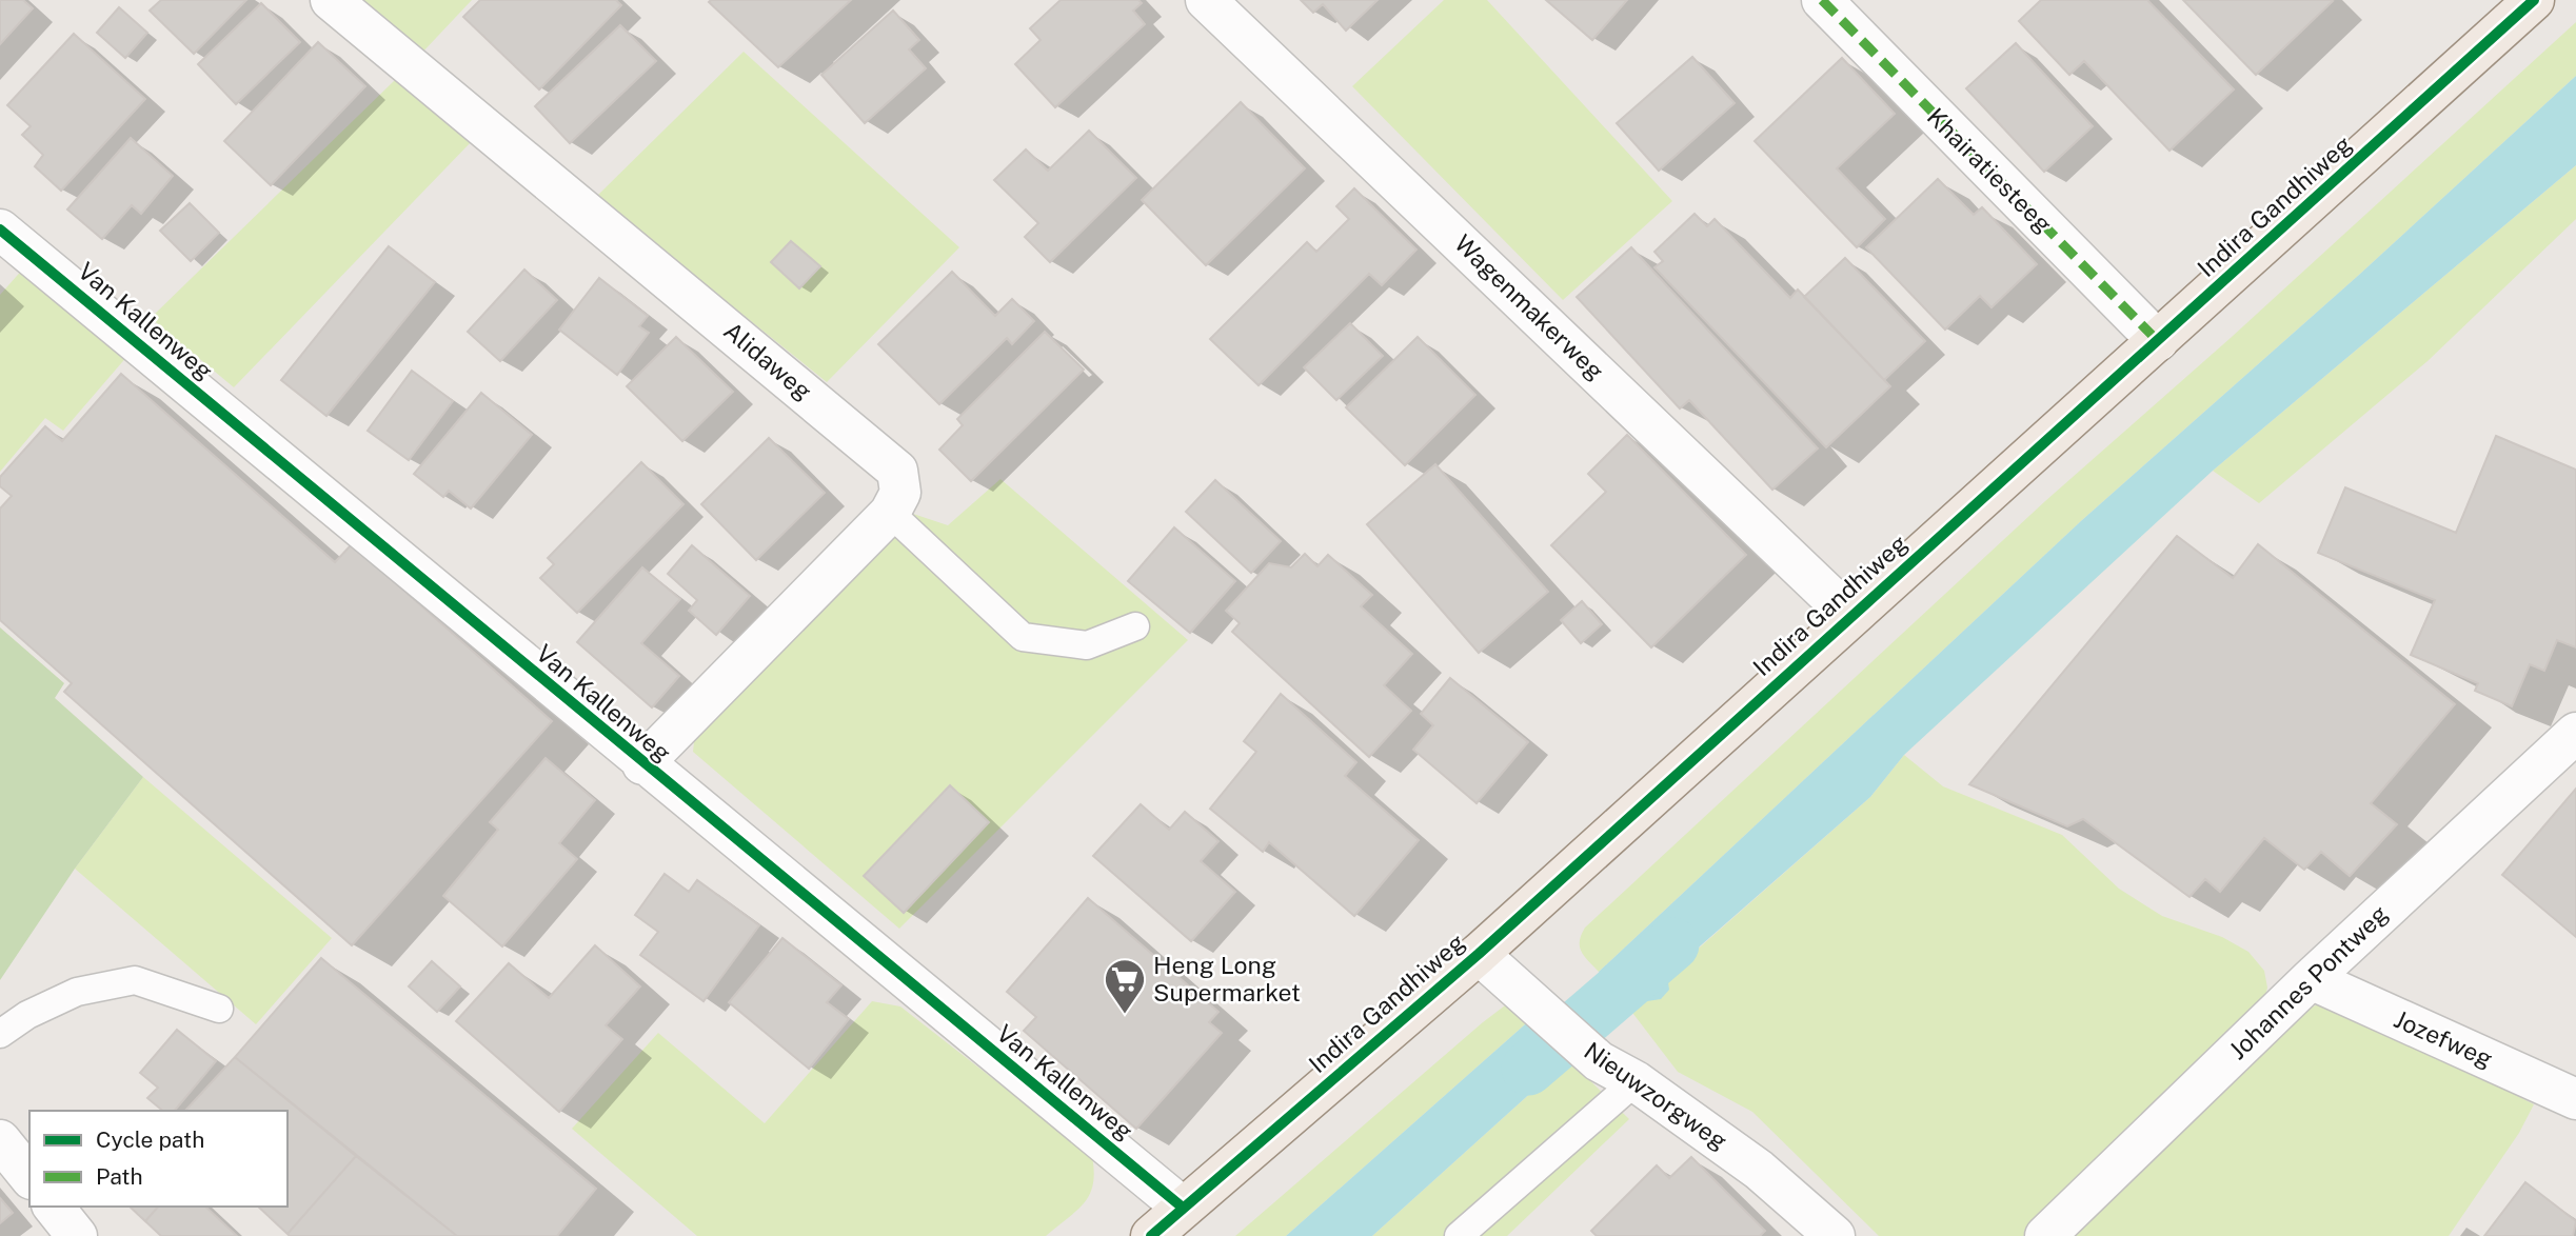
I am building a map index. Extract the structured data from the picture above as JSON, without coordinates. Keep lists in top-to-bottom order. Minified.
{"streets":{"main road":["Indira Gandhiweg"],"street":["Khairatiesteeg","Wagenmakerweg","Van Kallenweg","Alidaweg","Johannes Pontweg","Jozefweg","Nieuwzorgweg"]},"crossings":[["Khairatiesteeg","Indira Gandhiweg"],["Indira Gandhiweg","Wagenmakerweg"],["Indira Gandhiweg","Van Kallenweg"],["Indira Gandhiweg","Nieuwzorgweg"],["Johannes Pontweg","Jozefweg"]],"places":{"supermarket":["Heng Long Supermarket"]},"legend":["Cycle path","Path"]}
